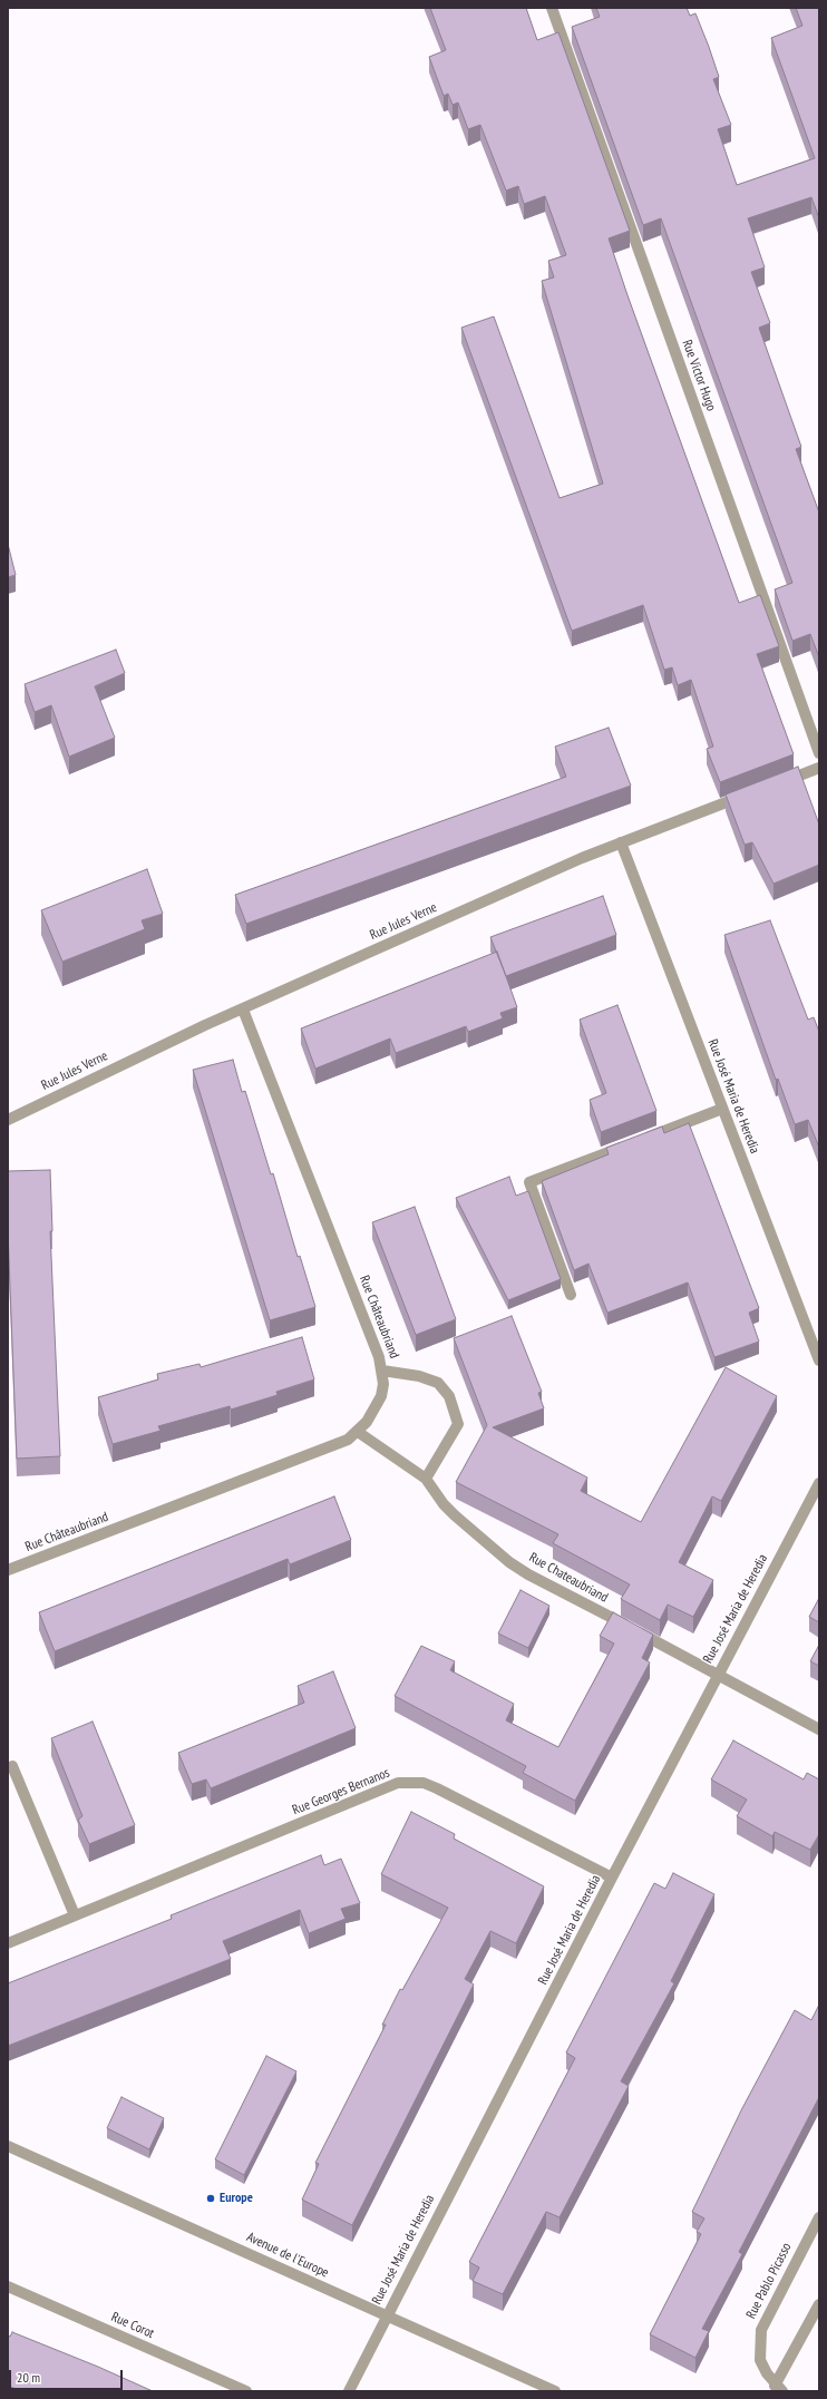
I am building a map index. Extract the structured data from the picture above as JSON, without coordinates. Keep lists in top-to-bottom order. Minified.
{"streets":{"street":["Rue Victor Hugo","Rue Jules Verne","Rue José Maria de Heredia","Rue Châteaubriand","Rue Chateaubriand","Rue Georges Bernanos","Avenue de l'Europe","Rue Pablo Picasso","Rue Corot"]},"crossings":[["Rue Jules Verne","Rue José Maria de Heredia"],["Rue Jules Verne","Rue Châteaubriand"],["Rue José Maria de Heredia","Rue Chateaubriand"],["Rue José Maria de Heredia","Rue Georges Bernanos"],["Rue José Maria de Heredia","Avenue de l'Europe"],["Rue Châteaubriand","Rue Chateaubriand"]],"places":["Europe"],"scale_bar":"20 m"}
